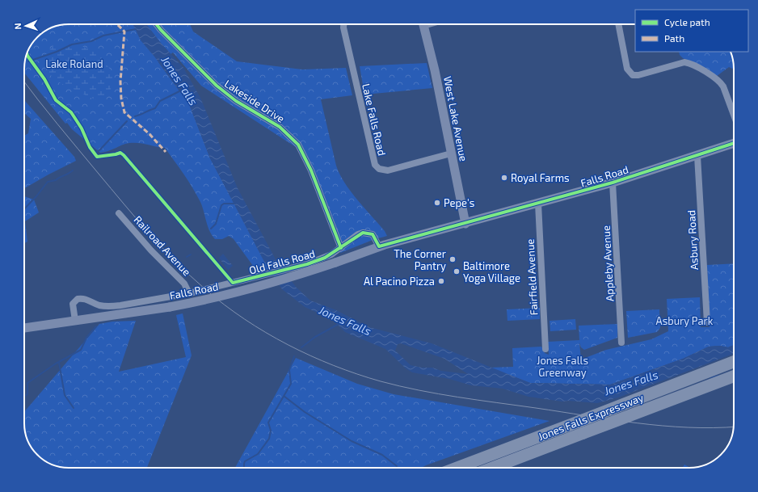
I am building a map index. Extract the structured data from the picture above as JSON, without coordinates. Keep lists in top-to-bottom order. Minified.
{"streets":{"highway":["Jones Falls Expressway"],"main road":["West Lake Avenue","Falls Road"],"street":["Lakeside Drive","Lake Falls Road","Asbury Road","Railroad Avenue","Old Falls Road","Appleby Avenue","Fairfield Avenue"]},"crossings":[["Lakeside Drive","Old Falls Road"],["West Lake Avenue","Lake Falls Road"],["West Lake Avenue","Falls Road"],["Falls Road","Asbury Road"],["Falls Road","Old Falls Road"],["Falls Road","Appleby Avenue"],["Falls Road","Fairfield Avenue"],["Railroad Avenue","Old Falls Road"]],"water":["Jones Falls"],"parks":["Lake Roland","Asbury Park","Jones Falls Greenway"],"places":["Royal Farms","Pepe's","The Corner Pantry","Baltimore Yoga Village","Al Pacino Pizza"],"legend":["Cycle path","Path"],"north":"left"}
